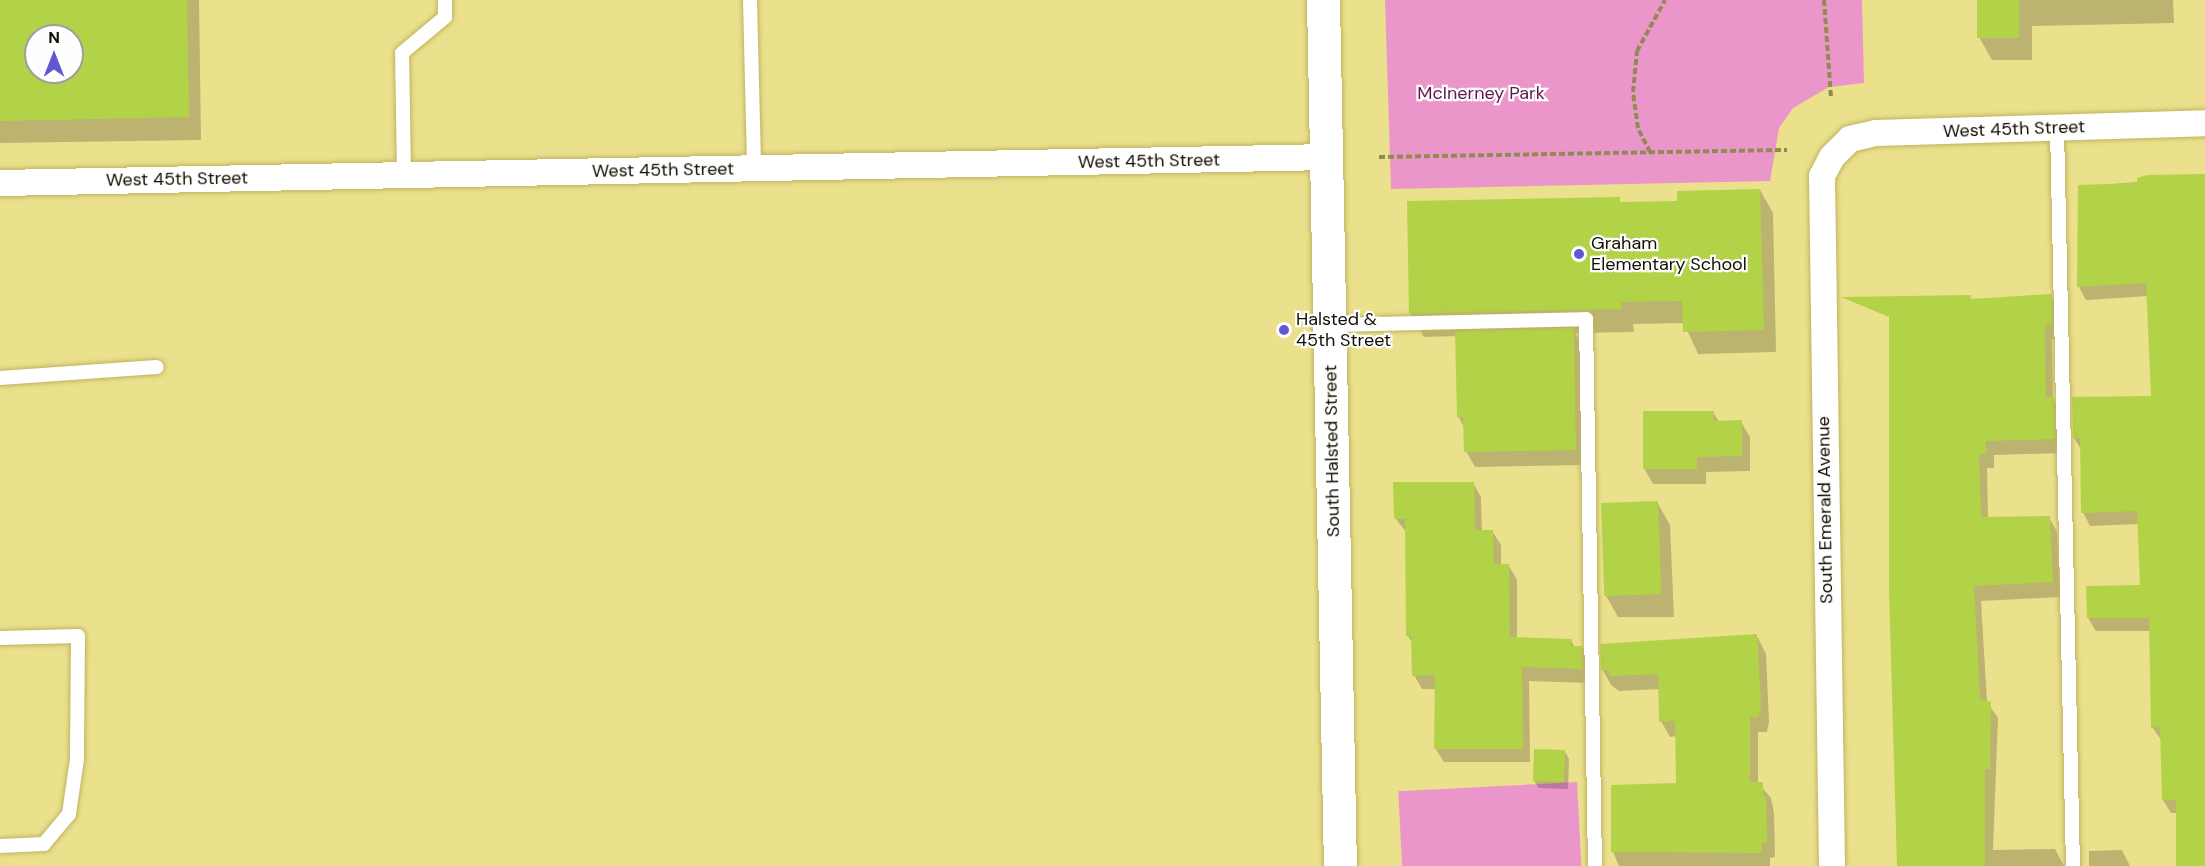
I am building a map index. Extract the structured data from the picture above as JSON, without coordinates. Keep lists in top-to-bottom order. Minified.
{"streets":{"main road":["South Halsted Street"],"street":["West 45th Street","South Emerald Avenue"]},"crossings":[["West 45th Street","South Halsted Street"],["West 45th Street","South Emerald Avenue"]],"parks":["McInerney Park"],"places":["Graham Elementary School","Halsted & 45th Street"],"north":"top"}
